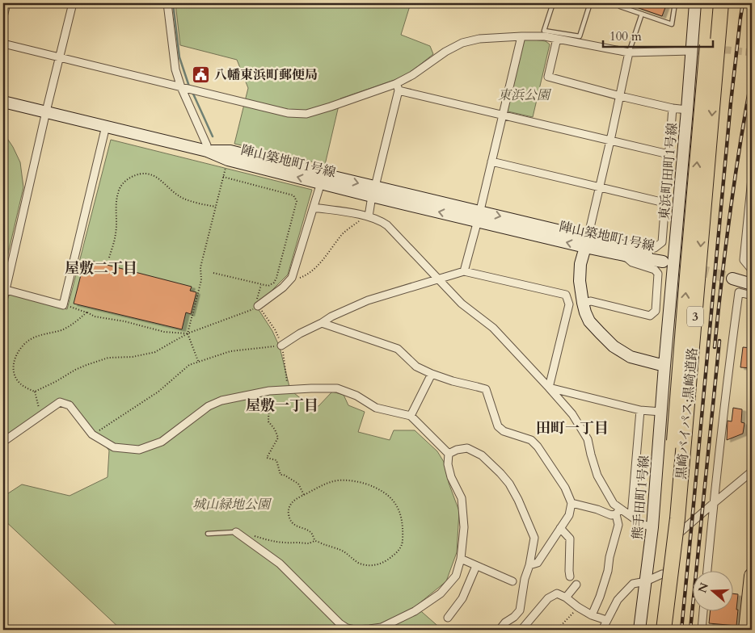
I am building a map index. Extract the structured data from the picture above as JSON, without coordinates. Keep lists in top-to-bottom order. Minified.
{"streets":{"highway":["3","黒崎バイパス;黒崎道路"],"street":["陣山築地町1号線","東浜町田町1号線","熊手田町1号線"]},"crossings":[["東浜町田町1号線","熊手田町1号線"]],"districts":["屋敷二丁目","屋敷一丁目","田町一丁目"],"parks":["東浜公園","城山緑地公園"],"places":{"public building":["八幡東浜町郵便局"]},"scale_bar":"100 m","north":"left"}
